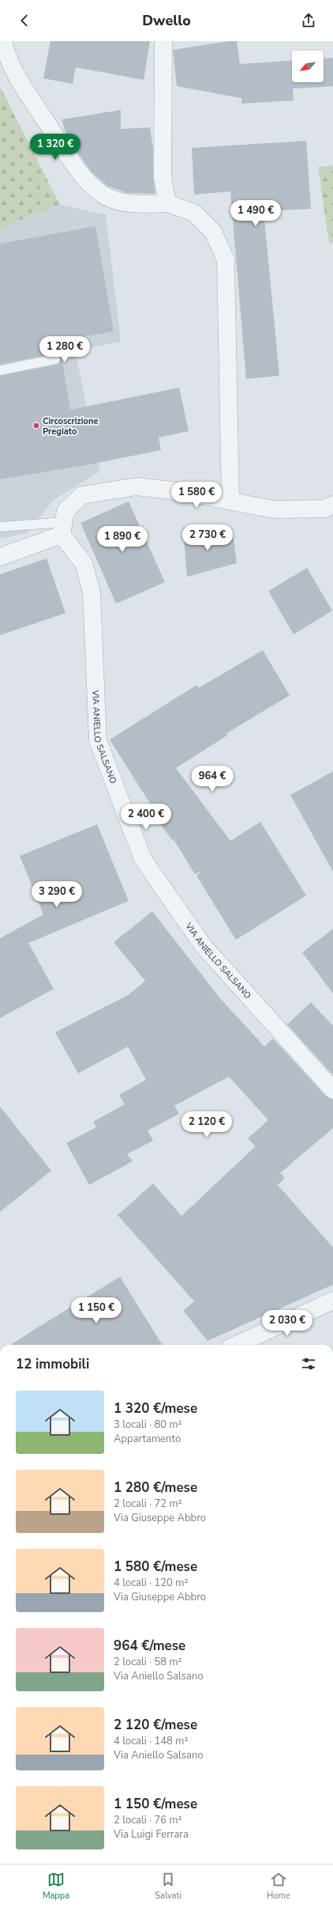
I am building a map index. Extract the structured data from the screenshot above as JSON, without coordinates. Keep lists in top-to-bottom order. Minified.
{"streets":{"street":["VIA ANIELLO SALSANO"]},"places":["Circoscrizione Pregiato"],"north":"bottom left","page":{"header":"Dwello","price":["1 320 €","1 490 €","1 280 €","1 580 €","2 730 €","1 890 €","964 €","2 400 €","3 290 €","2 120 €","1 150 €","2 030 €"],"heading":"12 immobili","list":[{"name":"1 320 €/mese","note":"3 locali · 80 m² · Appartamento"},{"name":"1 280 €/mese","note":"2 locali · 72 m² · Via Giuseppe Abbro"},{"name":"1 580 €/mese","note":"4 locali · 120 m² · Via Giuseppe Abbro"},{"name":"964 €/mese","note":"2 locali · 58 m² · Via Aniello Salsano"},{"name":"2 120 €/mese","note":"4 locali · 148 m² · Via Aniello Salsano"},{"name":"1 150 €/mese","note":"2 locali · 76 m² · Via Luigi Ferrara"}],"tabs":["Mappa","Salvati","Home"]}}
